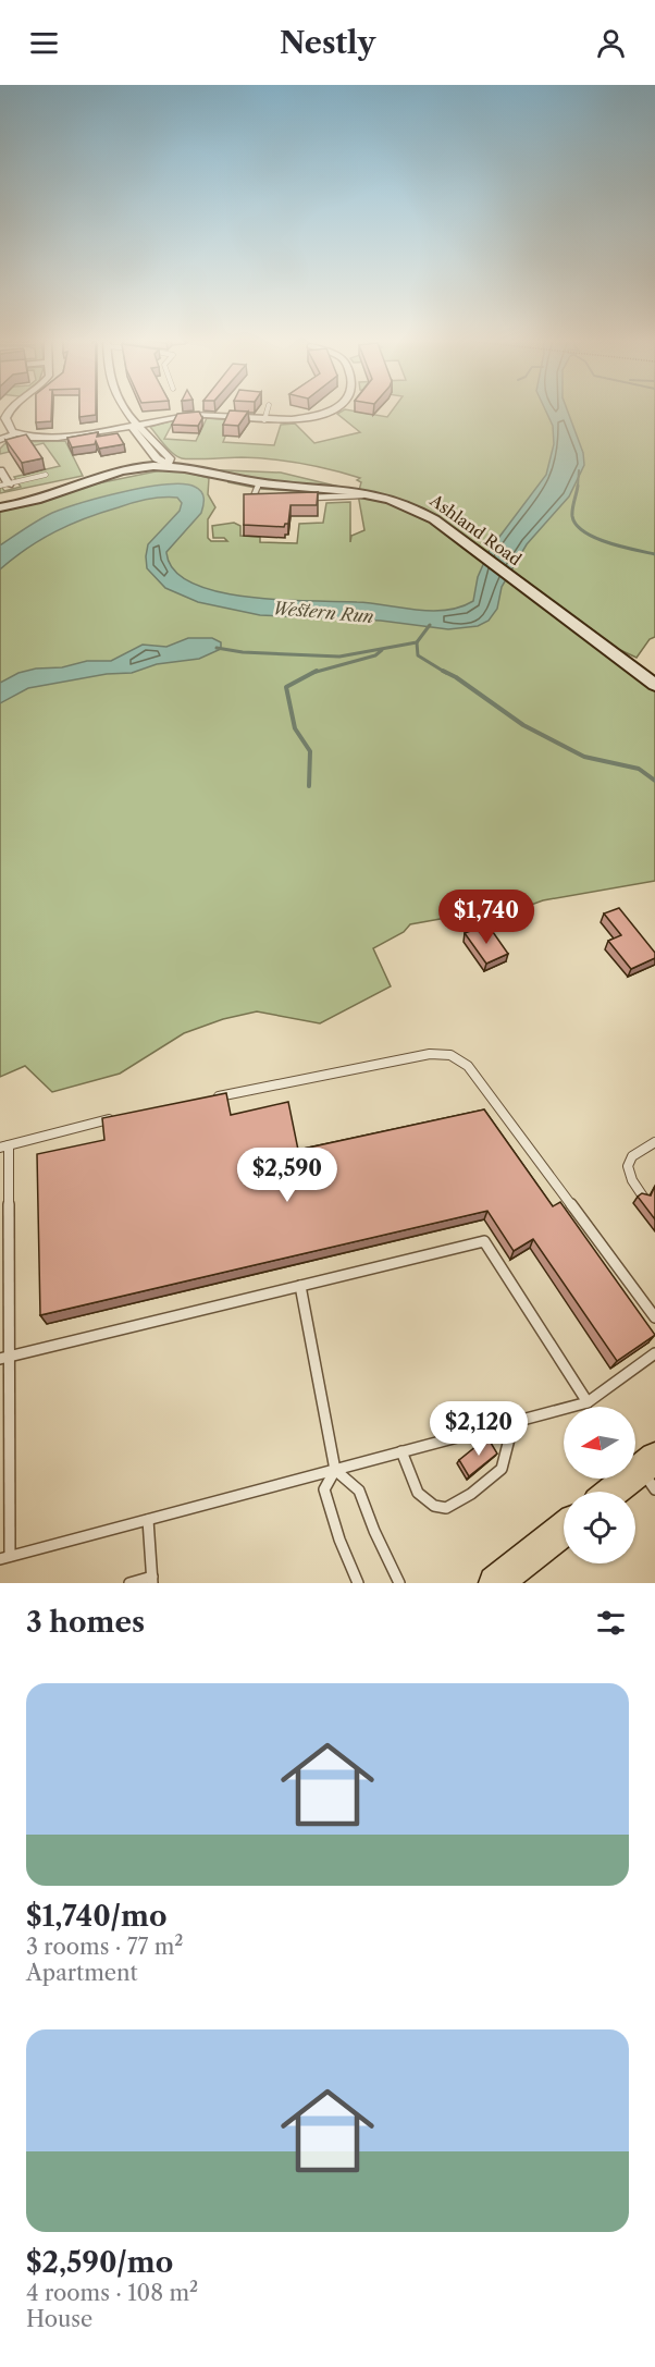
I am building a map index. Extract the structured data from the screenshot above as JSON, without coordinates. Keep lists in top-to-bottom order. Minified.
{"streets":{"main road":["Ashland Road"]},"water":["Western Run"],"north":"left","page":{"header":"Nestly","price":["$1,740","$2,590","$2,120"],"heading":"3 homes","list":[{"name":"$1,740/mo","note":"3 rooms · 77 m² · Apartment"},{"name":"$2,590/mo","note":"4 rooms · 108 m² · House"}]}}
